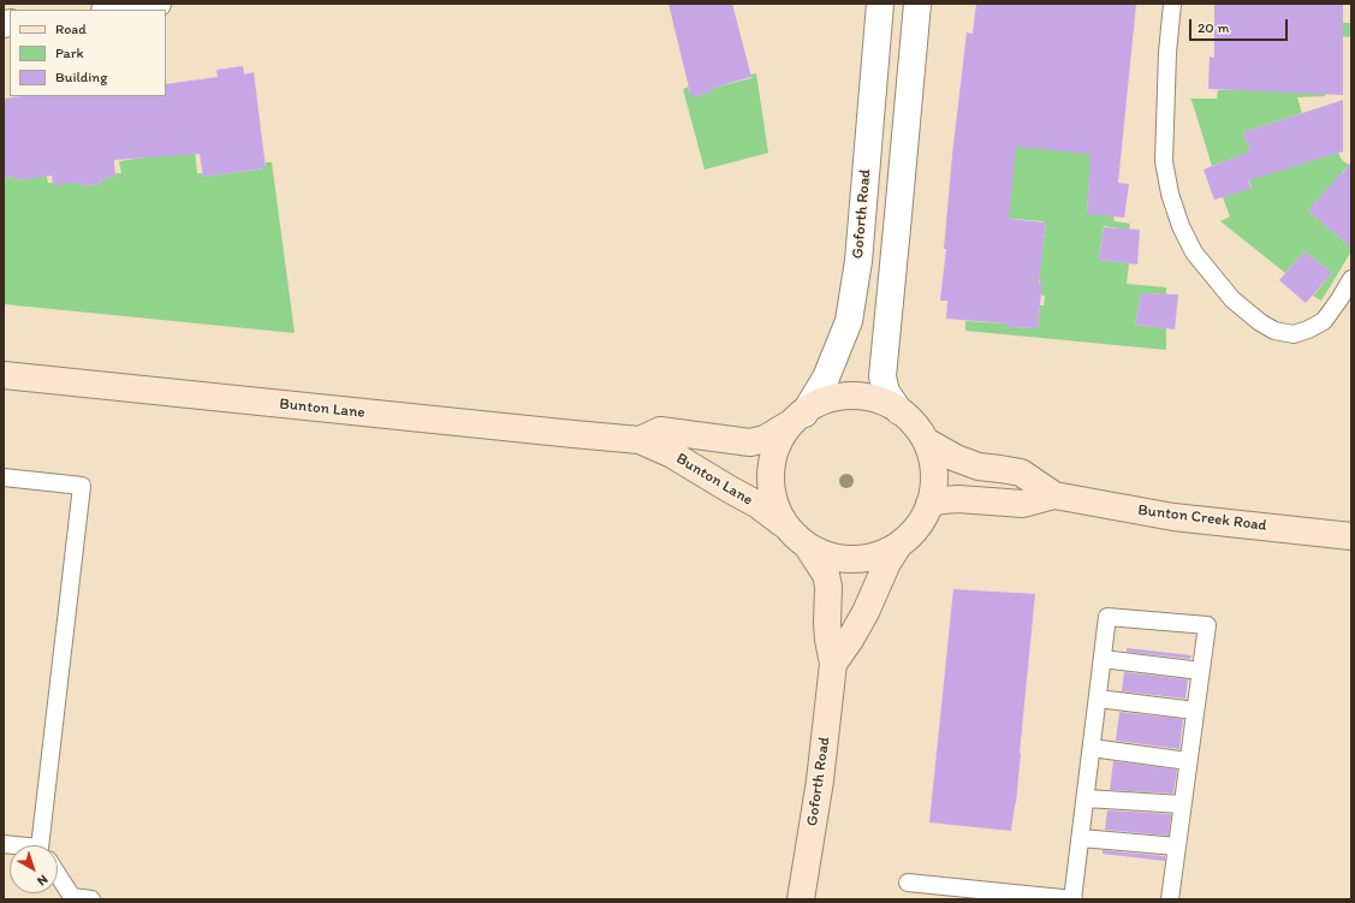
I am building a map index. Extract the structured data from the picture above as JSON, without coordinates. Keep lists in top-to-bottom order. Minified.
{"streets":{"street":["Goforth Road","Bunton Lane","Bunton Creek Road"]},"crossings":[["Goforth Road","Bunton Lane"],["Goforth Road","Bunton Creek Road"],["Bunton Lane","Bunton Creek Road"]],"legend":["Road","Park","Building"],"scale_bar":"20 m","north":"bottom right"}
